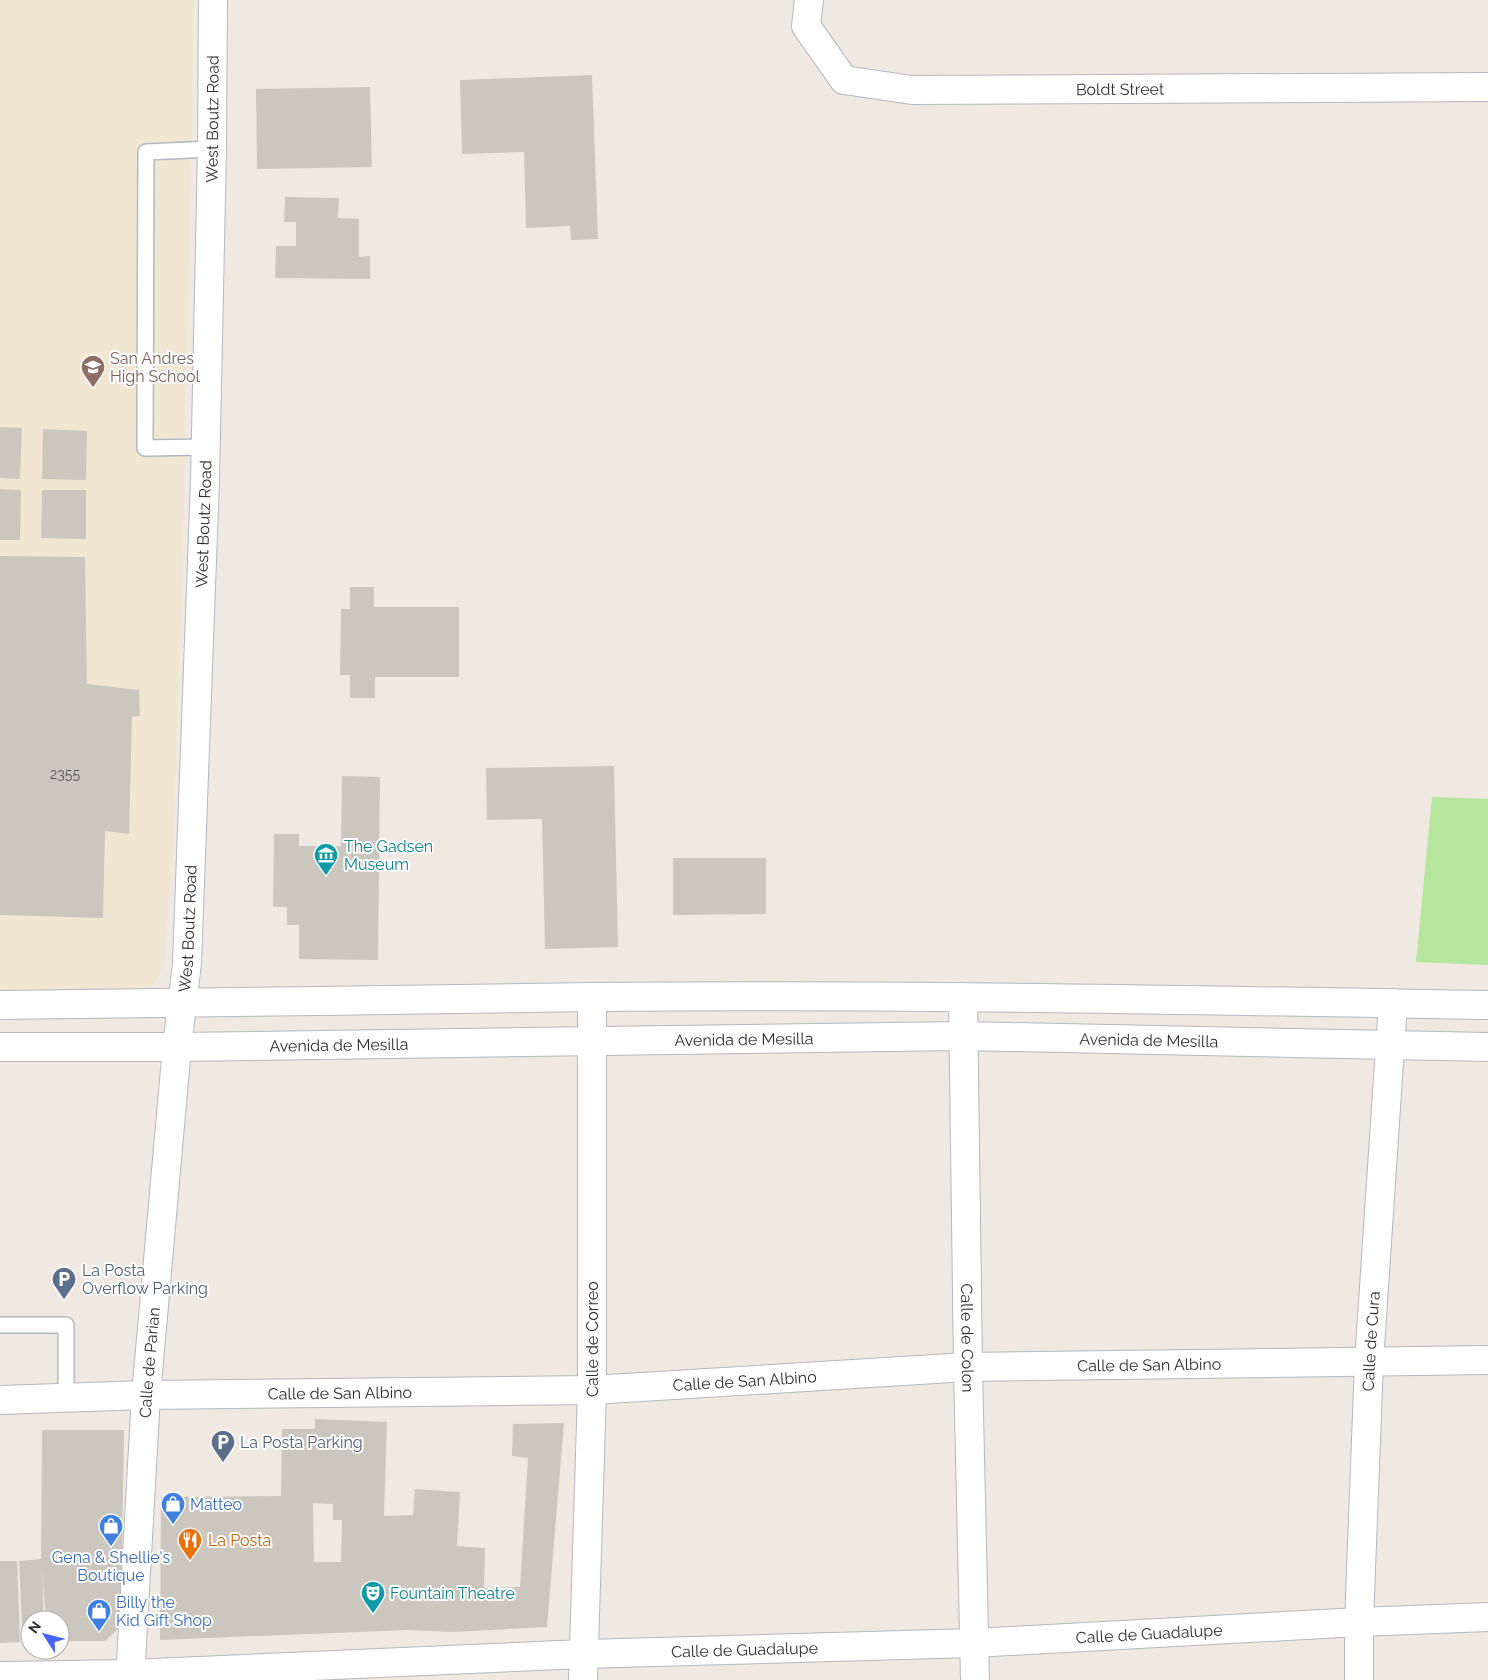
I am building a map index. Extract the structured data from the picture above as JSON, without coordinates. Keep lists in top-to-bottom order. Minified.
{"streets":{"street":["Boldt Street","West Boutz Road","Avenida de Mesilla","Calle de Colon","Calle de Correo","Calle de Cura","Calle de Parian","Calle de San Albino","Calle de Guadalupe"]},"crossings":[["West Boutz Road","Avenida de Mesilla"],["West Boutz Road","Calle de Parian"],["Avenida de Mesilla","Calle de Colon"],["Avenida de Mesilla","Calle de Correo"],["Avenida de Mesilla","Calle de Cura"],["Avenida de Mesilla","Calle de Parian"],["Calle de Colon","Calle de San Albino"],["Calle de Colon","Calle de Guadalupe"],["Calle de Correo","Calle de San Albino"],["Calle de Correo","Calle de Guadalupe"],["Calle de Cura","Calle de San Albino"],["Calle de Cura","Calle de Guadalupe"],["Calle de Parian","Calle de San Albino"],["Calle de Parian","Calle de Guadalupe"]],"places":{"school or university":["San Andres High School"],"museum":["The Gadsen Museum"],"parking":["La Posta Overflow Parking","La Posta Parking"],"shop":["Matteo","Gena & Shellie's Boutique","Billy the Kid Gift Shop"],"restaurant":["La Posta"],"theatre":["Fountain Theatre"]},"house_numbers":["2355"],"north":"top left"}
